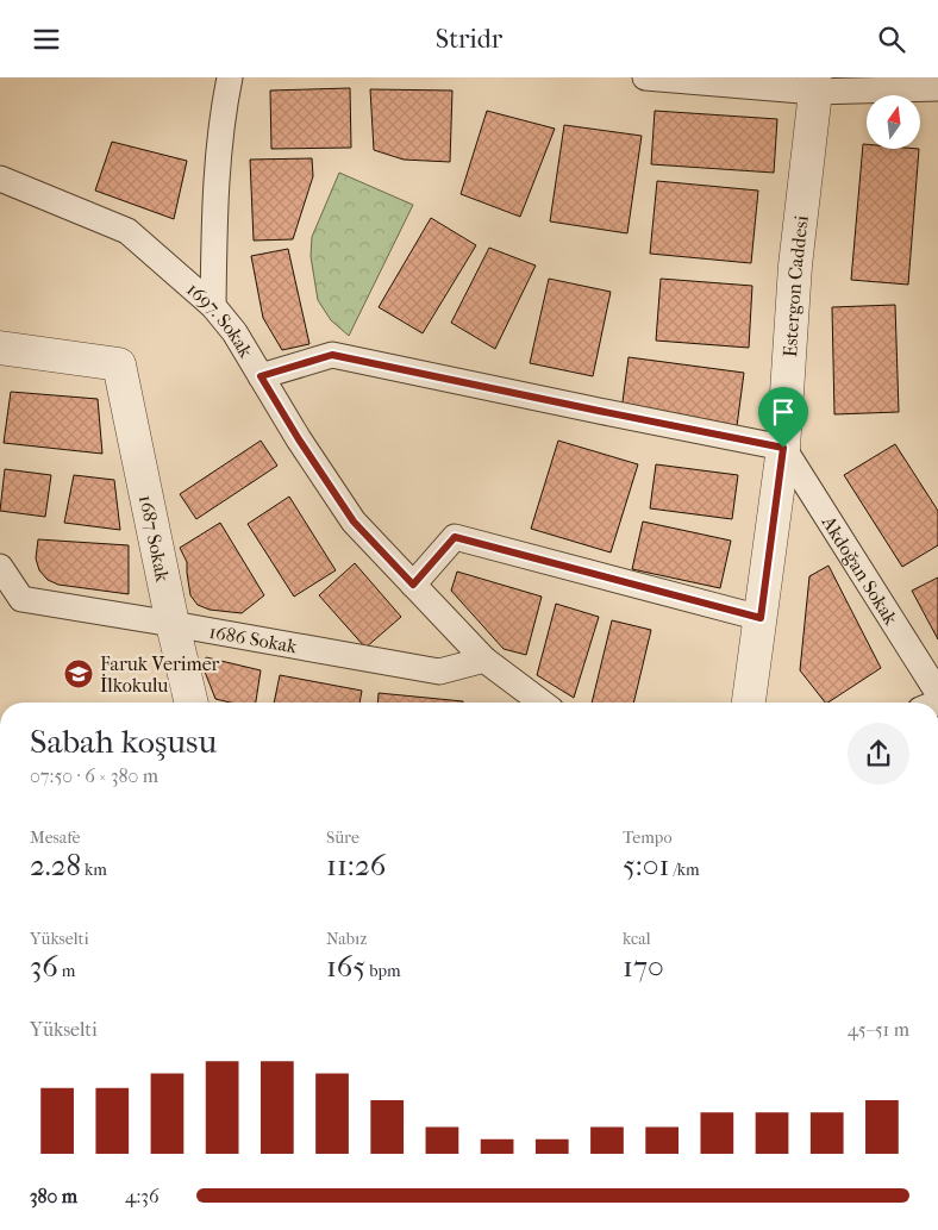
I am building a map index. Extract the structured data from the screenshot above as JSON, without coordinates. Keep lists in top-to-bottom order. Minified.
{"streets":{"street":["Estergon Caddesi","1697. Sokak","1687 Sokak","Akdoğan Sokak","1686 Sokak"]},"crossings":[["Estergon Caddesi","Akdoğan Sokak"],["1697. Sokak","1686 Sokak"],["1687 Sokak","1686 Sokak"]],"places":{"school or university":["Faruk Verimer İlkokulu"]},"north":"top","page":{"header":"Stridr","heading":["Sabah koşusu","07:50 · 6 × 380 m"],"stats":[["Mesafe","2.28 km"],["Süre","11:26"],["Tempo","5:01 /km"],["Yükselti","36 m"],["Nabız","165 bpm"],["kcal","170"]],"chart":["Yükselti","45–51 m"],"list":[{"name":"380 m","note":"4:36"}]}}
